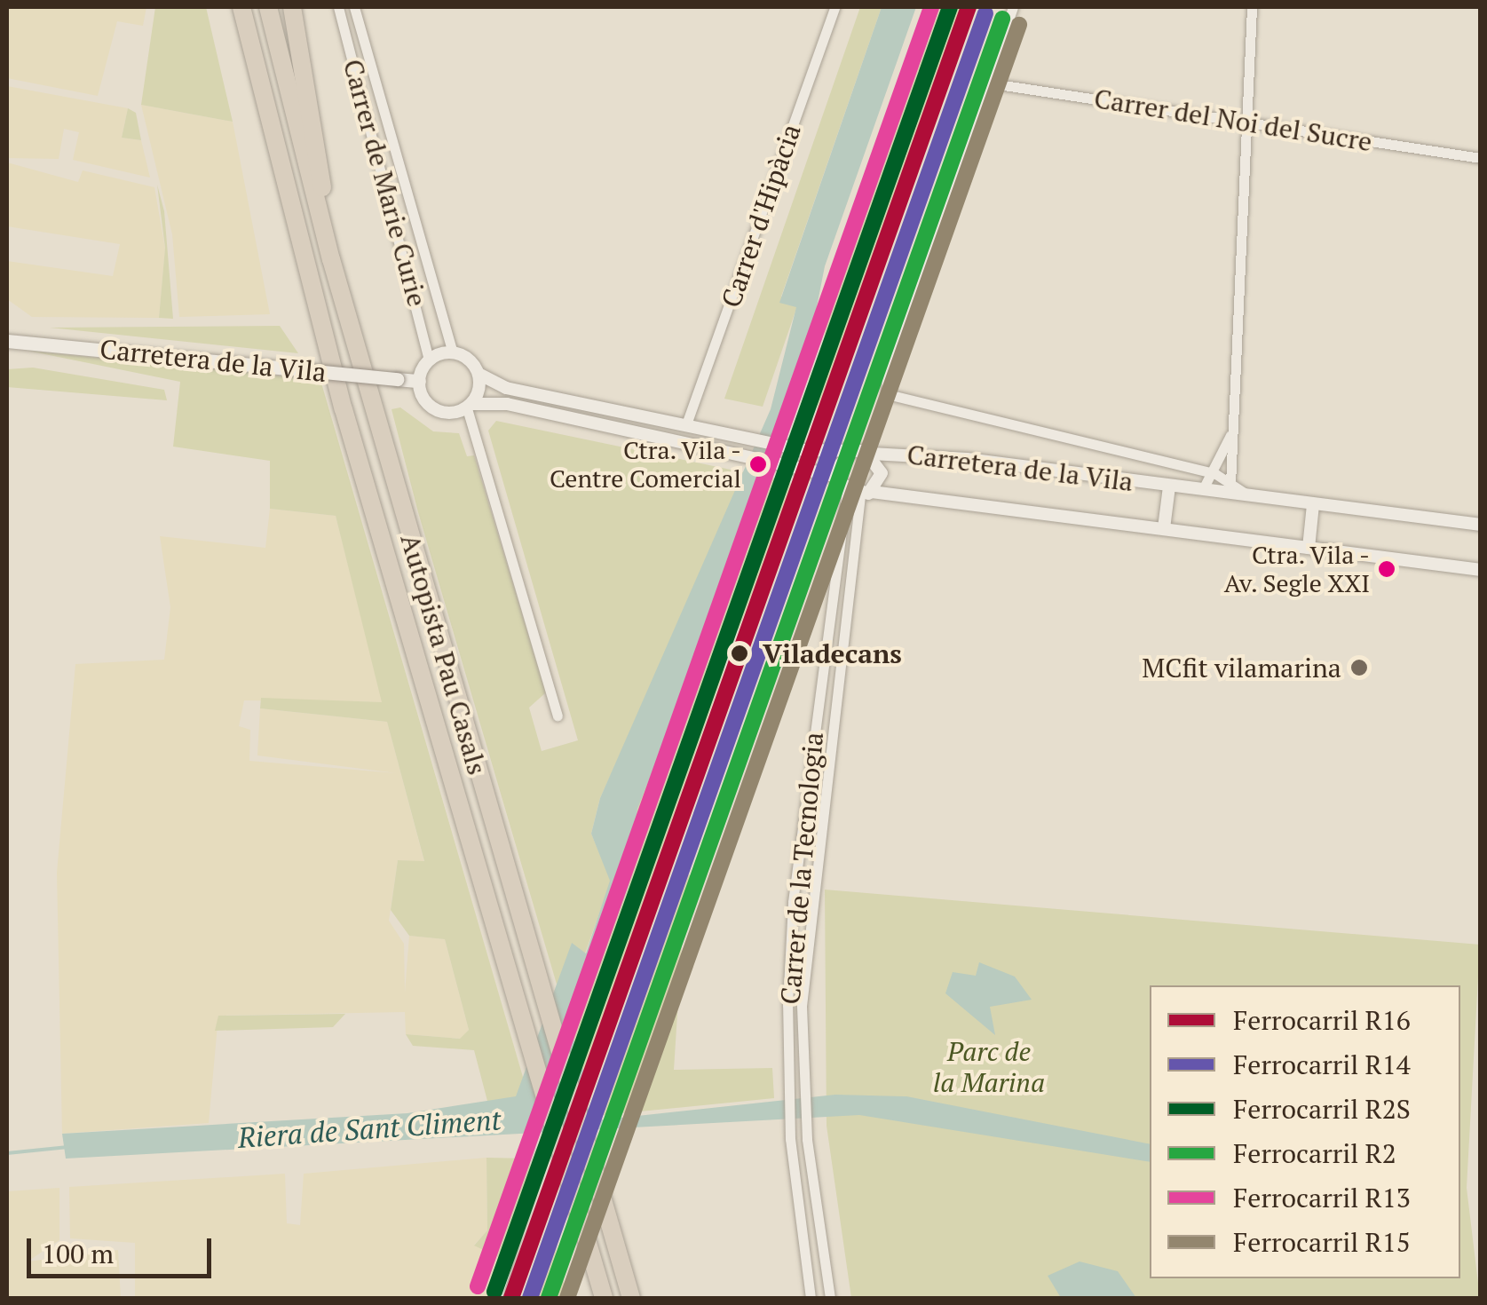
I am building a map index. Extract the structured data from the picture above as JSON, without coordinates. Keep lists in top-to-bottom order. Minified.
{"streets":{"highway":["Autopista Pau Casals"],"main road":["Carretera de la Vila"],"street":["Carrer del Noi del Sucre","Carrer de Marie Curie","Carrer d'Hipàcia","Carrer de la Tecnologia"]},"crossings":[["Carrer de Marie Curie","Carretera de la Vila"],["Carretera de la Vila","Carrer de la Tecnologia"]],"water":["Riera de Sant Climent"],"parks":["Parc de la Marina"],"places":["Ctra. Vila - Centre Comercial","Ctra. Vila - Av. Segle XXI","Viladecans","MCfit vilamarina"],"lines":["rail line R16","rail line R2S","rail line R13","rail line R14","rail line R2","rail line R15"],"legend":["Ferrocarril R16","Ferrocarril R14","Ferrocarril R2S","Ferrocarril R2","Ferrocarril R13","Ferrocarril R15"],"scale_bar":"100 m"}
